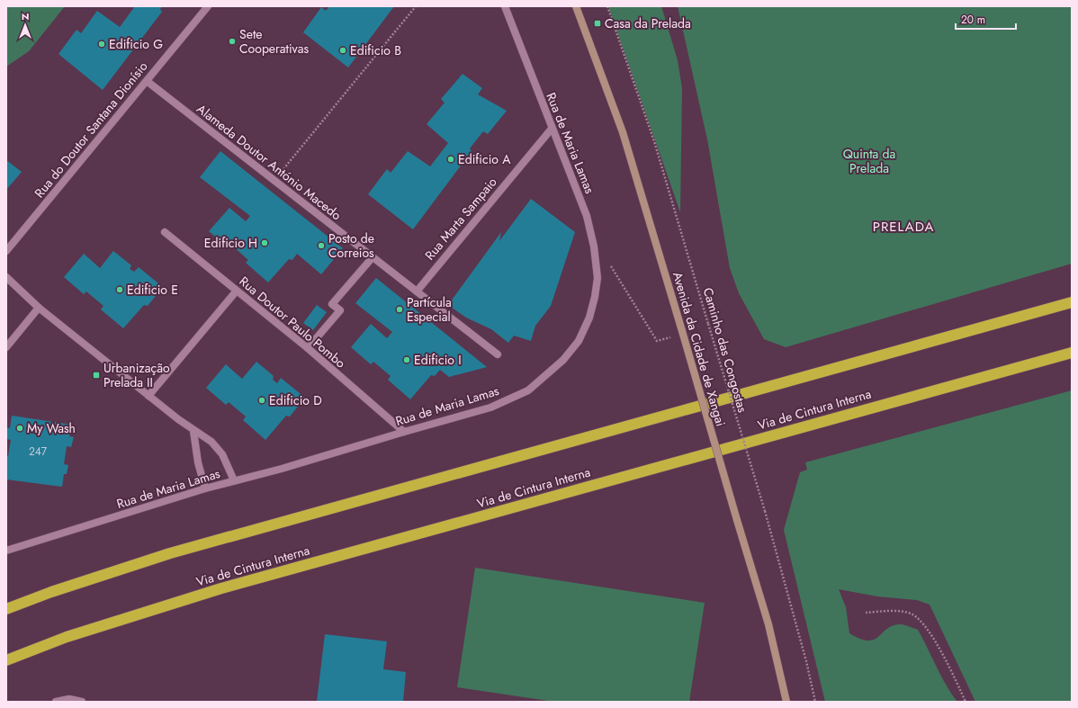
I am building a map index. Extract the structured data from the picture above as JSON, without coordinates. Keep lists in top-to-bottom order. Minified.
{"streets":{"highway":["Via de Cintura Interna"],"main road":["Avenida da Cidade de Xangai"],"street":["Rua do Doutor Santana Dionísio","Rua de Maria Lamas","Alameda Doutor António Macedo","Rua Marta Sampaio","Rua Doutor Paulo Pombo"],"path":["Caminho das Congostas"]},"crossings":[["Rua do Doutor Santana Dionísio","Alameda Doutor António Macedo"],["Rua de Maria Lamas","Rua Marta Sampaio"],["Rua de Maria Lamas","Rua Doutor Paulo Pombo"],["Alameda Doutor António Macedo","Rua Marta Sampaio"]],"districts":["PRELADA"],"parks":["Quinta da Prelada"],"places":{"transit":["Casa da Prelada","Urbanização Prelada II"],"other":["Sete Cooperativas","Edificio G","Edificio B","Edificio A","Edificio H","Posto de Correios","Edificio E","Partícula Especial","Edificio I","Edificio D","My Wash"]},"house_numbers":["247"],"scale_bar":"20 m","north":"top"}
